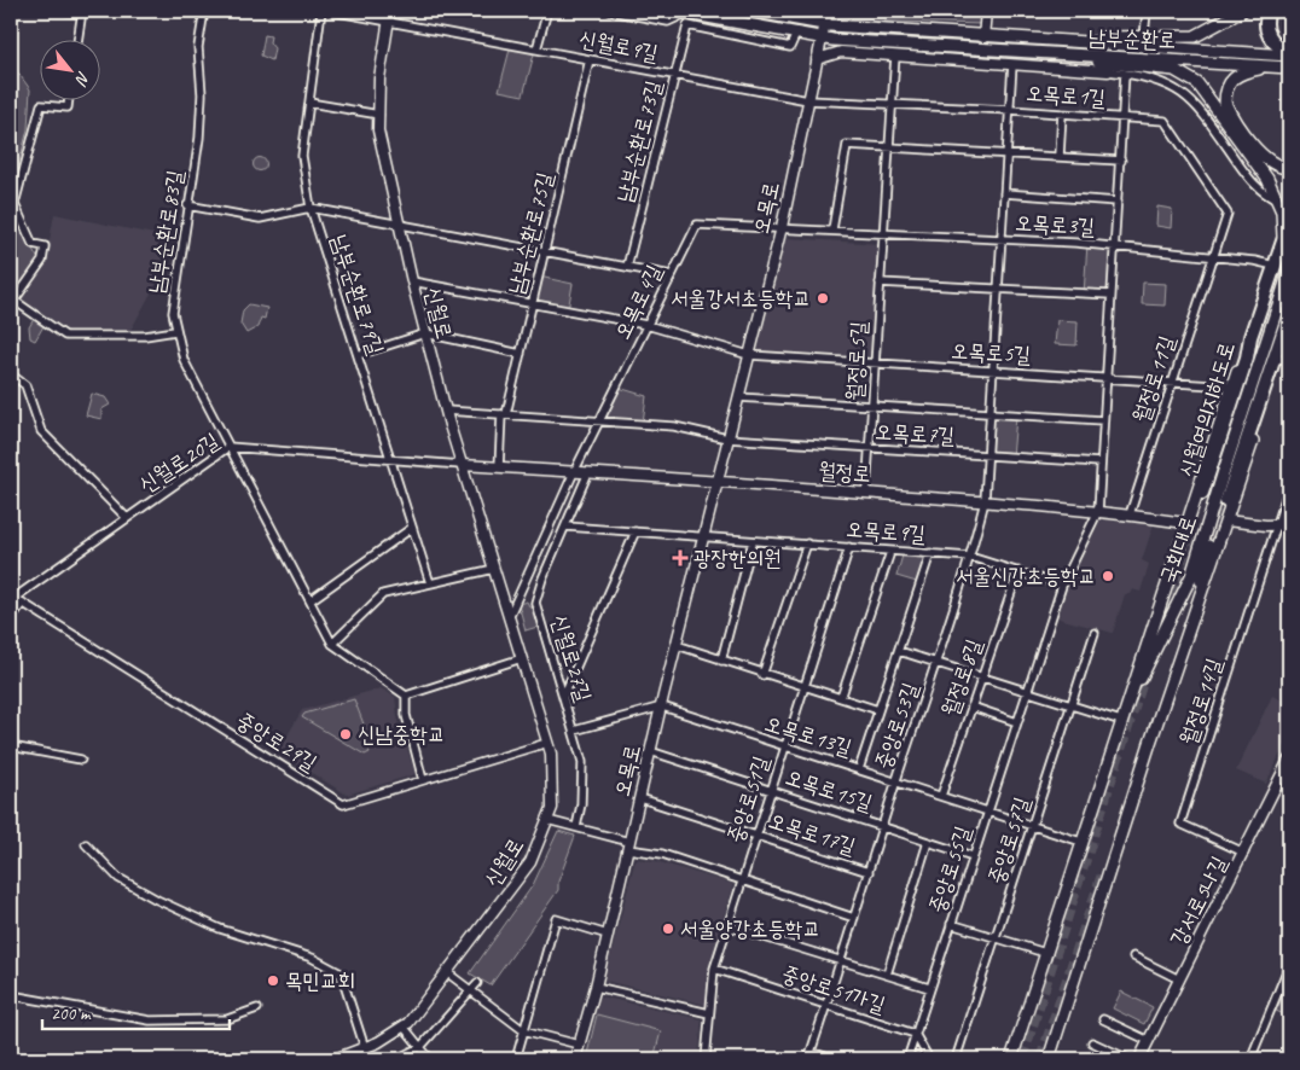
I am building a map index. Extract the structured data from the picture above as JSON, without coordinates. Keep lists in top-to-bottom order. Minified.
{"streets":{"highway":["신월여의지하도로"],"main road":["남부순환로","오목로","신월로","월정로","국회대로","강서로5나길"],"street":["신월로9길","오목로1길","남부순환로73길","오목로3길","남부순환로83길","남부순환로75길","남부순환로79길","오목로4길","오목로5길","월정로5길","월정로11길","오목로7길","신월로20길","오목로9길","신월로27길","월정로8길","월정로14길","중앙로53길","오목로13길","중앙로29길","오목로15길","중앙로51길","오목로17길","중앙로57길","중앙로55길","중앙로51가길"]},"crossings":[["남부순환로","남부순환로73길"],["남부순환로","오목로"],["남부순환로","월정로5길"],["남부순환로","중앙로53길"],["신월로9길","오목로1길"],["신월로9길","남부순환로73길"],["신월로9길","오목로"],["신월로9길","남부순환로75길"],["신월로9길","신월로"],["오목로1길","오목로"],["오목로1길","오목로3길"],["오목로1길","월정로5길"],["오목로1길","월정로11길"],["오목로1길","중앙로53길"],["오목로","오목로3길"],["오목로","오목로4길"],["오목로","오목로5길"],["오목로","오목로7길"],["오목로","월정로"],["오목로","오목로9길"],["오목로","신월로27길"],["오목로","오목로13길"],["오목로","오목로15길"],["오목로","오목로17길"],["오목로3길","오목로4길"],["오목로3길","월정로5길"],["오목로3길","월정로11길"],["오목로3길","신월여의지하도로"],["오목로3길","중앙로53길"],["남부순환로83길","신월로20길"],["남부순환로75길","오목로5길"],["남부순환로79길","신월로20길"],["오목로4길","오목로5길"],["오목로4길","월정로"],["신월로","오목로5길"],["신월로","신월로20길"],["신월로","월정로"],["신월로","중앙로29길"],["오목로5길","월정로5길"],["오목로5길","월정로11길"],["오목로5길","중앙로53길"],["월정로5길","오목로7길"],["월정로5길","월정로"],["월정로11길","월정로"],["오목로7길","중앙로53길"],["신월로20길","월정로"],["신월로20길","중앙로29길"],["월정로","신월로27길"],["월정로","중앙로53길"],["월정로","중앙로55길"],["오목로9길","신월로27길"],["오목로9길","월정로8길"],["오목로9길","중앙로53길"],["오목로9길","중앙로51길"],["오목로9길","중앙로55길"],["월정로8길","오목로13길"],["월정로14길","강서로5나길"],["중앙로53길","오목로13길"],["중앙로53길","오목로15길"],["중앙로53길","오목로17길"],["중앙로53길","중앙로51가길"],["오목로13길","중앙로51길"],["오목로13길","중앙로57길"],["오목로13길","중앙로55길"],["오목로15길","중앙로51길"],["오목로15길","중앙로55길"],["중앙로51길","오목로17길"],["중앙로51길","중앙로51가길"],["중앙로55길","중앙로51가길"]],"places":{"other":["서울강서초등학교","서울신강초등학교","신남중학교","서울양강초등학교","목민교회"],"health":["광장한의원"]},"scale_bar":"200 m","north":"bottom right"}
